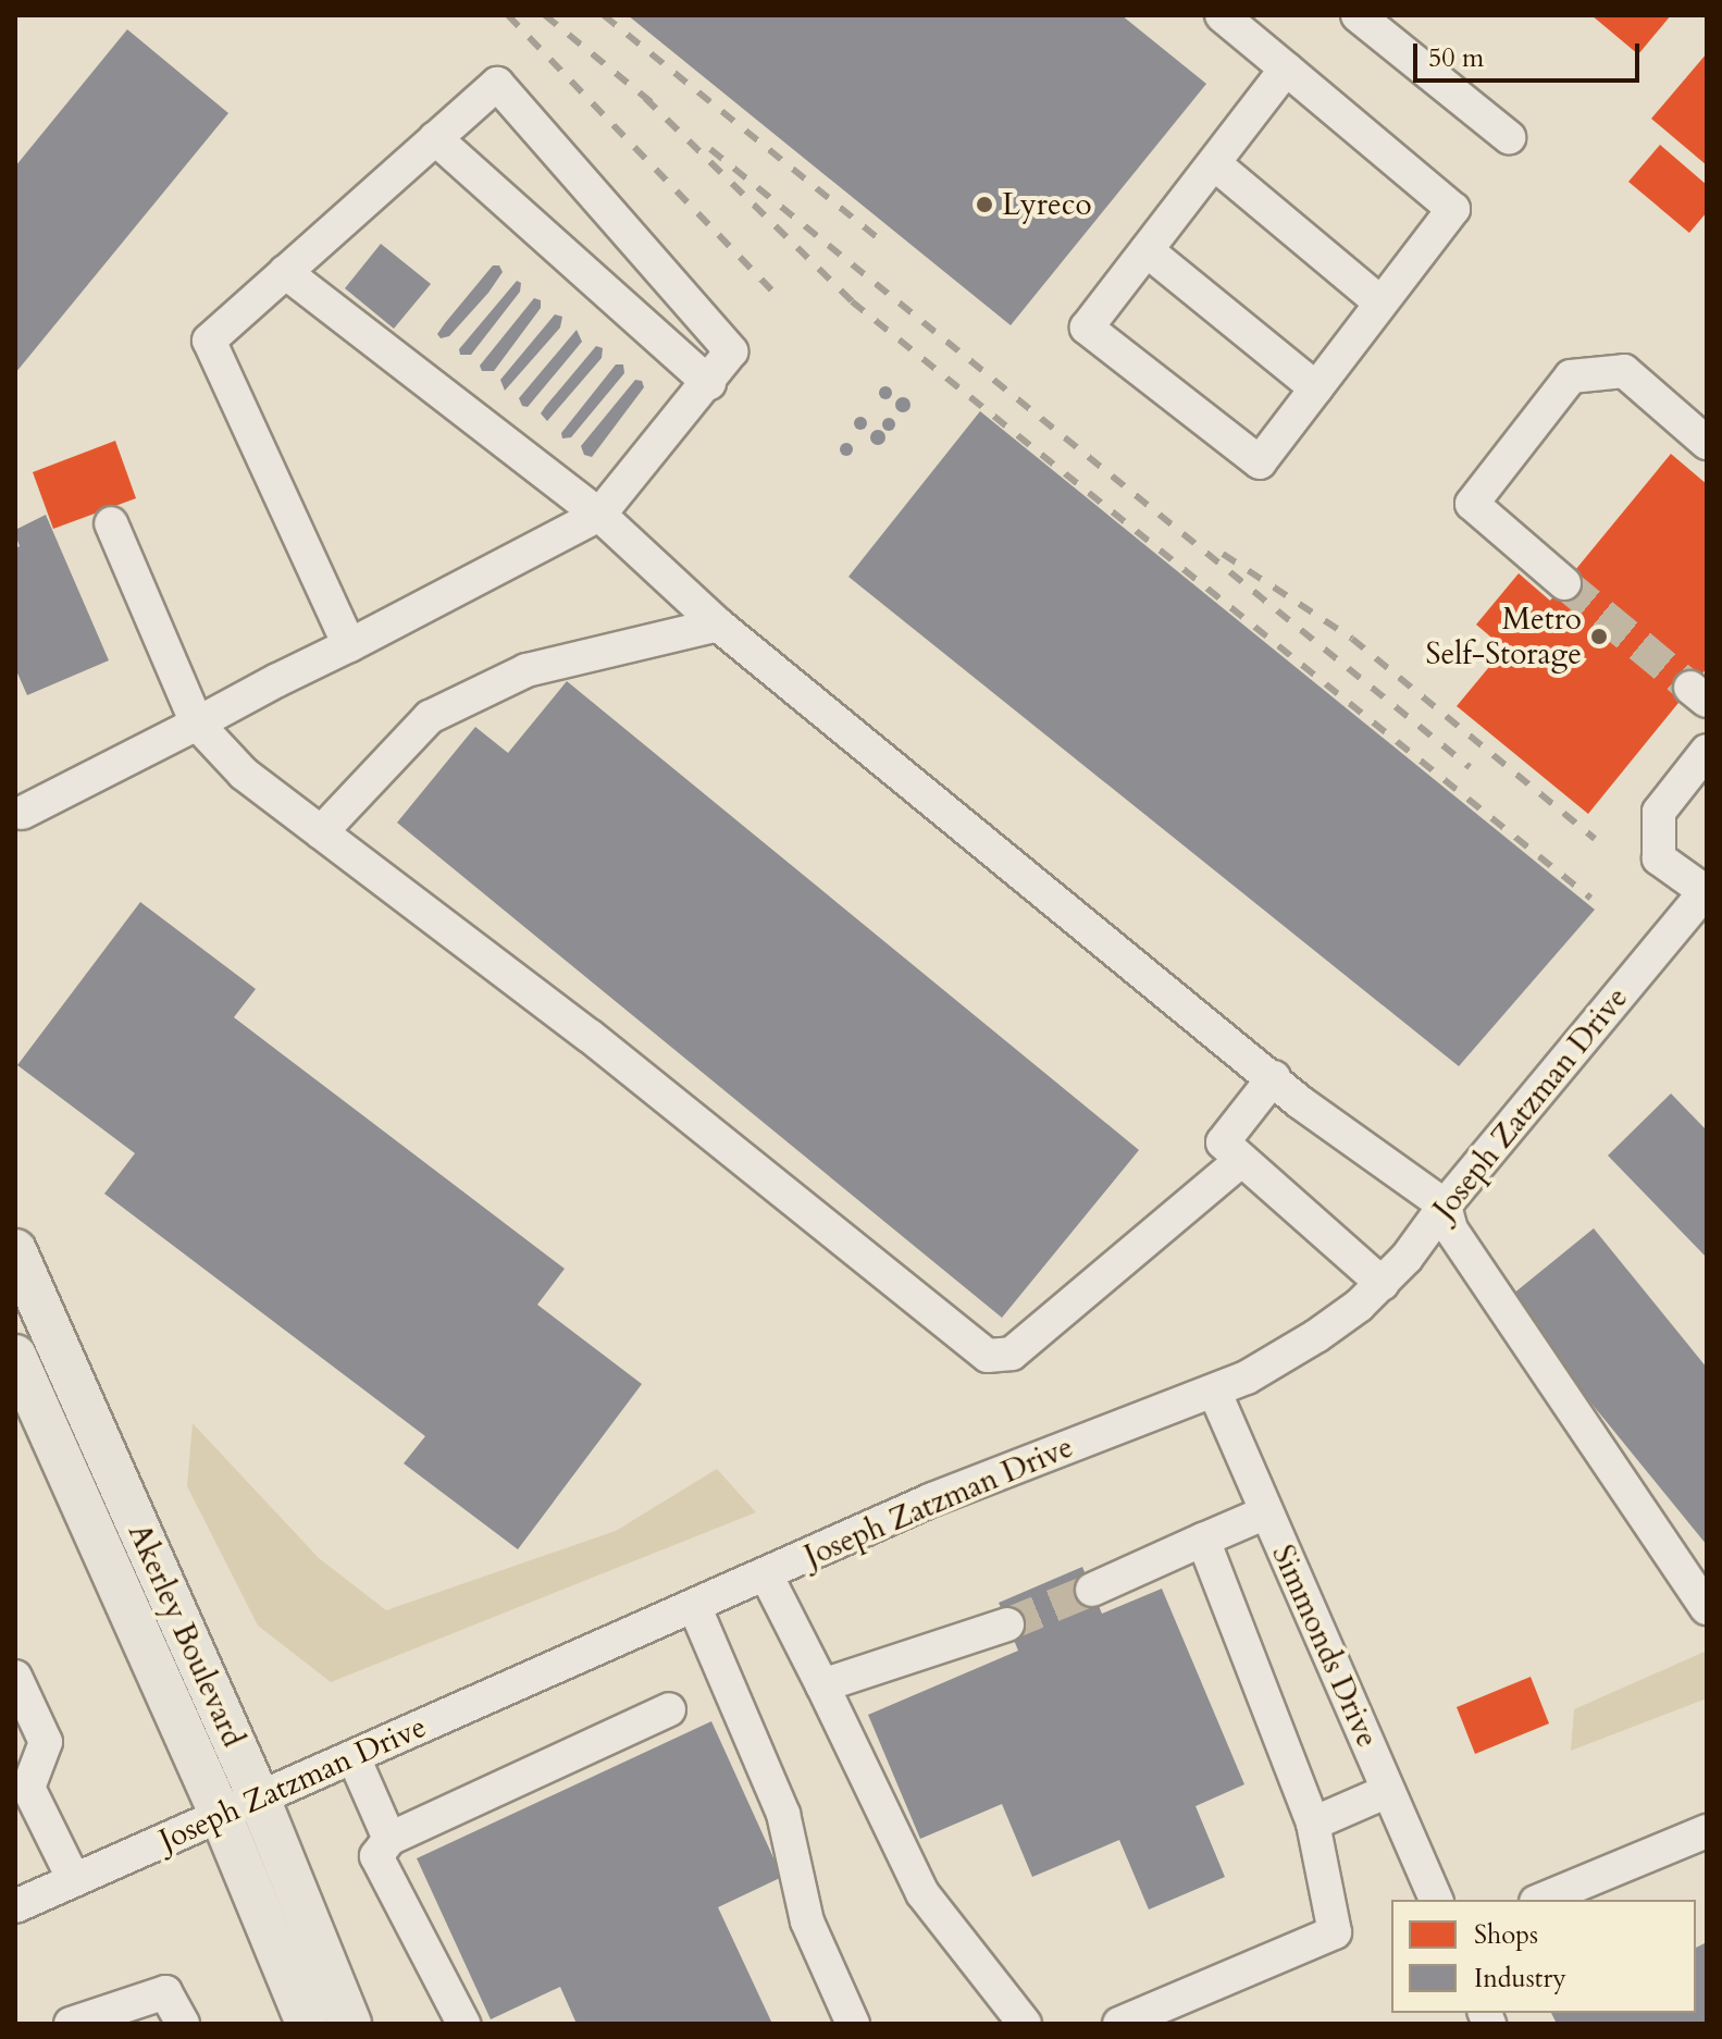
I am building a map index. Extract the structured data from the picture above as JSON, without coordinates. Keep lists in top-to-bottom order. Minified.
{"streets":{"main road":["Akerley Boulevard"],"street":["Joseph Zatzman Drive","Simmonds Drive"]},"crossings":[["Joseph Zatzman Drive","Akerley Boulevard"],["Joseph Zatzman Drive","Simmonds Drive"]],"places":["Lyreco","Metro Self-Storage"],"legend":["Shops","Industry"],"scale_bar":"50 m"}
